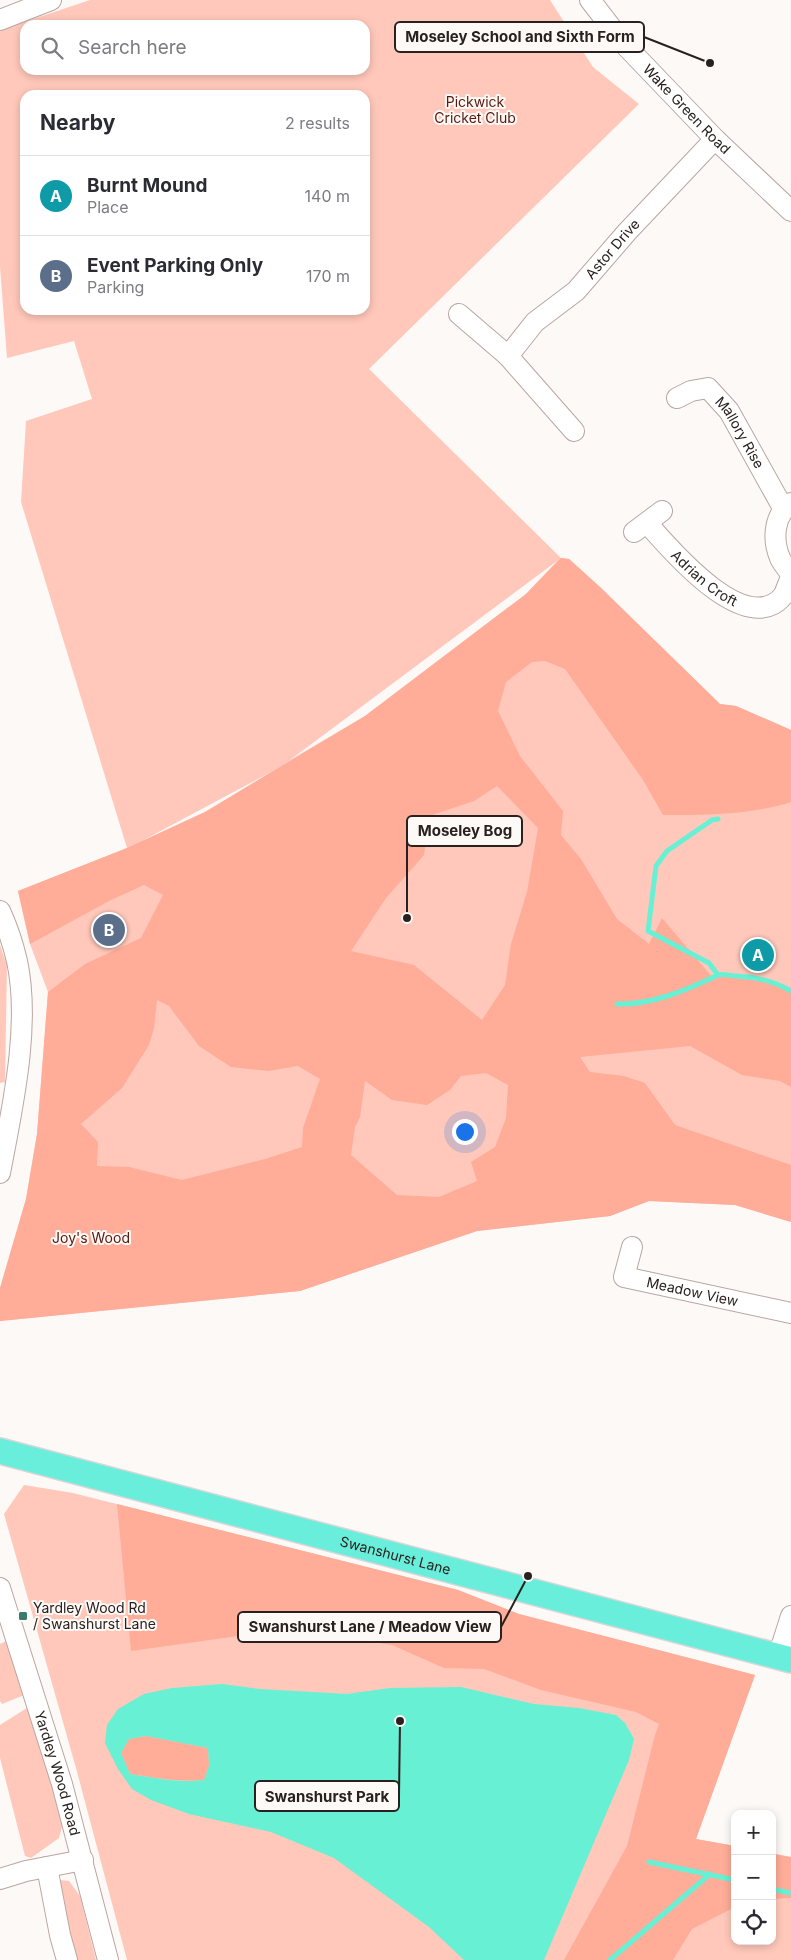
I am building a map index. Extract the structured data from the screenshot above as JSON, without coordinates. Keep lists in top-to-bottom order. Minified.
{"streets":{"main road":["Swanshurst Lane"],"street":["Wake Green Road","Astor Drive","Mallory Rise","Adrian Croft","Meadow View","Yardley Wood Road"]},"crossings":[["Wake Green Road","Astor Drive"]],"parks":["Pickwick Cricket Club","Joy's Wood"],"places":{"other":["Moseley School and Sixth Form","Moseley Bog","Swanshurst Lane / Meadow View","Swanshurst Park"],"transit":["Yardley Wood Rd / Swanshurst Lane"]},"page":{"search":"Search here","heading":["Nearby","2 results"],"list":[{"mark":"A","name":"Burnt Mound","note":"Place","value":"140 m"},{"mark":"B","name":"Event Parking Only","note":"Parking","value":"170 m"}],"pins":["B","A"],"map_buttons":["+","−"]}}
